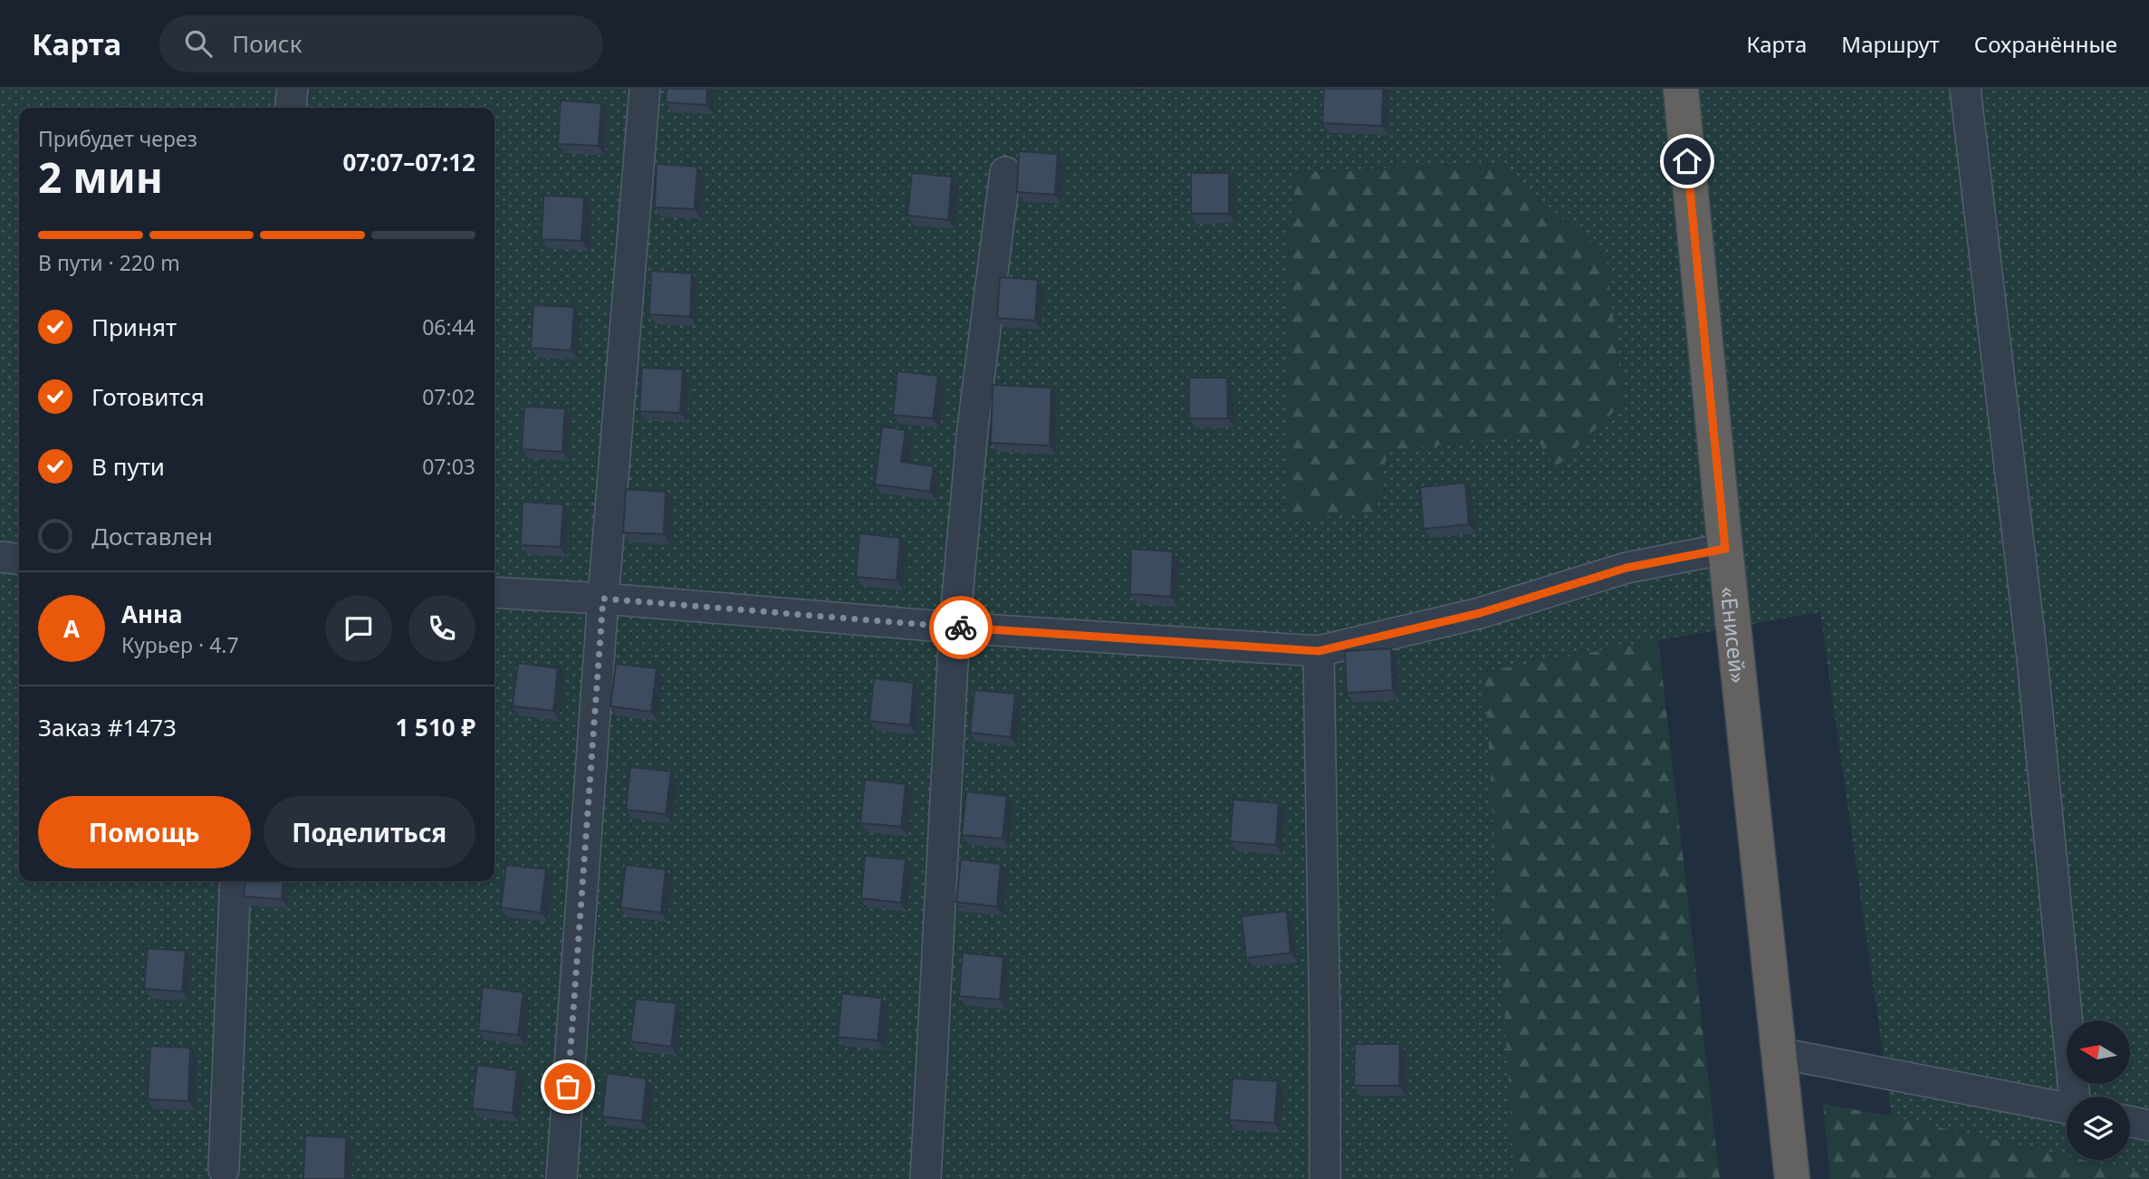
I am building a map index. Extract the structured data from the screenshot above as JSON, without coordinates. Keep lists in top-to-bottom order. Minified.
{"streets":{"highway":["«Енисей»"]},"north":"left","page":{"header":"Карта","search":"Поиск","nav":["Карта","Маршрут","Сохранённые"],"heading":["2 мин","Прибудет через","07:07–07:12"],"panel":["Анна","Курьер · 4.7","Заказ #1473","1 510 ₽"],"bar":"В пути · 220 m","list":[["Принят","06:44"],["Готовится","07:02"],["В пути","07:03"],"Доставлен"],"round":"А","buttons":["Помощь","Поделиться"]}}
